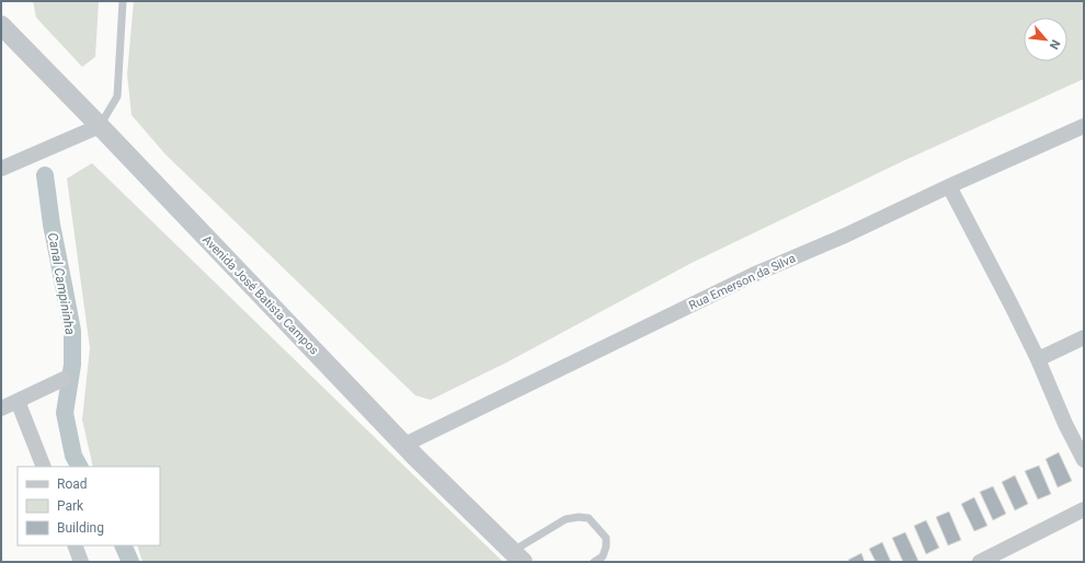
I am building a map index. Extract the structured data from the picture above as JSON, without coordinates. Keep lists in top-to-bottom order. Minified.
{"streets":{"street":["Rua Emerson da Silva","Avenida José Batista Campos"]},"crossings":[["Rua Emerson da Silva","Avenida José Batista Campos"]],"water":["Canal Campininha"],"legend":["Road","Park","Building"],"north":"bottom right"}
